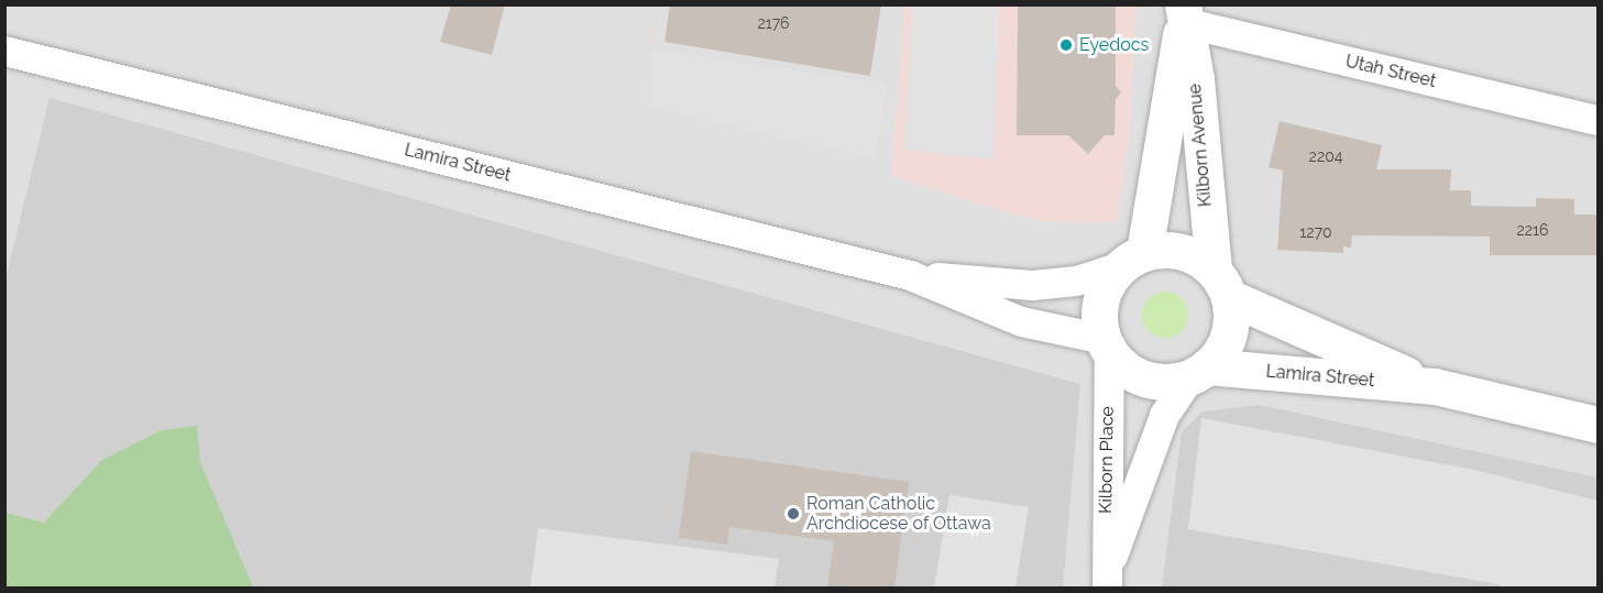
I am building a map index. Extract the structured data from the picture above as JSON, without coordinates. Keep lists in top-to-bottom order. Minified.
{"streets":{"street":["Utah Street","Kilborn Avenue","Lamira Street","Kilborn Place"]},"crossings":[["Utah Street","Kilborn Avenue"],["Kilborn Avenue","Lamira Street"],["Kilborn Avenue","Kilborn Place"],["Lamira Street","Kilborn Place"]],"places":["Eyedocs","Roman Catholic Archdiocese of Ottawa"],"house_numbers":["2176","2204","2216","1270"]}
